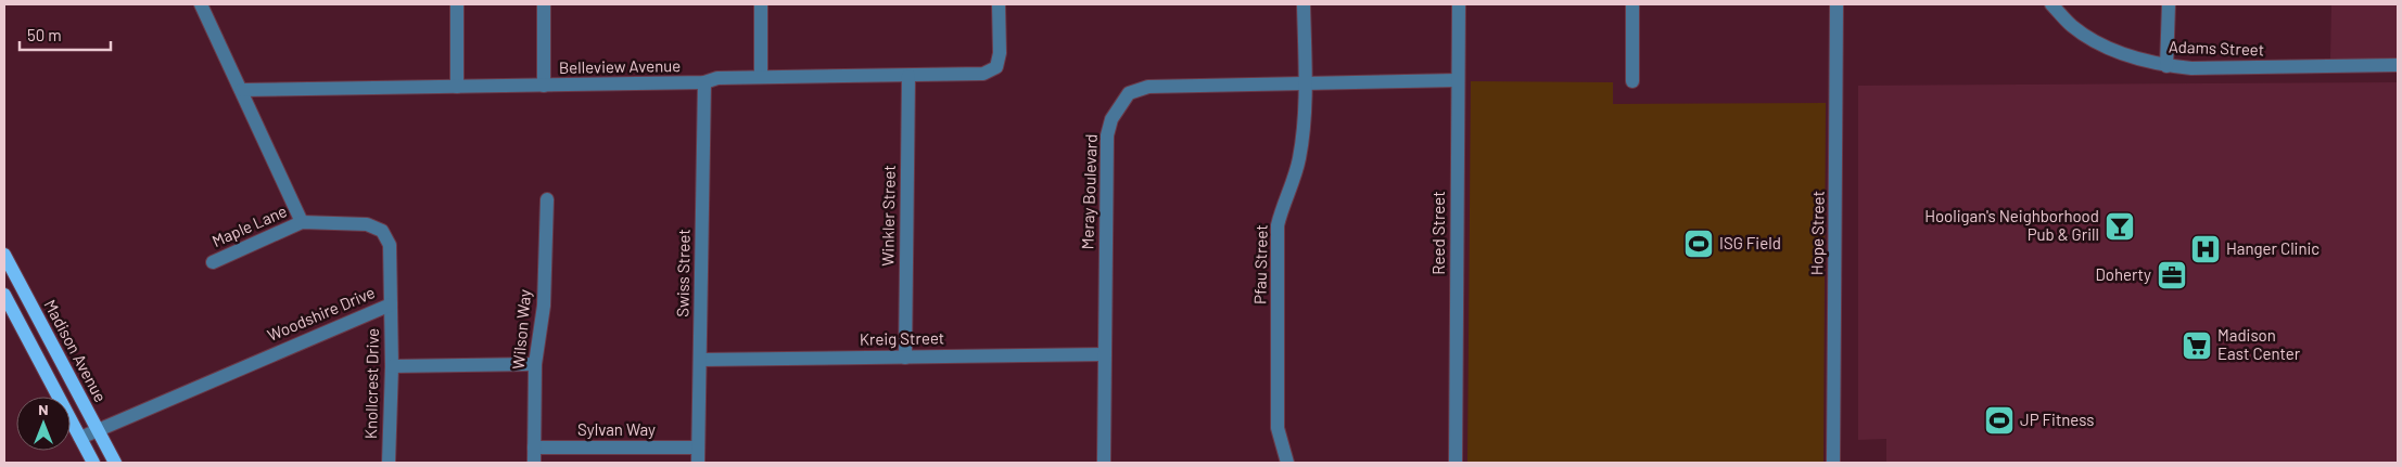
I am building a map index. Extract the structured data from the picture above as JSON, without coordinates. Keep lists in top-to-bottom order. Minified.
{"streets":{"main road":["Madison Avenue"],"street":["Adams Street","Belleview Avenue","Meray Boulevard","Winkler Street","Maple Lane","Reed Street","Hope Street","Pfau Street","Swiss Street","Woodshire Drive","Wilson Way","Kreig Street","Knollcrest Drive","Sylvan Way"]},"crossings":[["Belleview Avenue","Winkler Street"],["Belleview Avenue","Swiss Street"],["Meray Boulevard","Reed Street"],["Meray Boulevard","Pfau Street"],["Meray Boulevard","Kreig Street"],["Winkler Street","Kreig Street"],["Maple Lane","Woodshire Drive"],["Swiss Street","Kreig Street"],["Swiss Street","Sylvan Way"],["Woodshire Drive","Madison Avenue"],["Woodshire Drive","Knollcrest Drive"],["Wilson Way","Sylvan Way"]],"places":{"bar":["Hooligan's Neighborhood Pub & Grill"],"sports":["ISG Field","JP Fitness"],"hospital":["Hanger Clinic"],"office":["Doherty"],"supermarket":["Madison East Center"]},"scale_bar":"50 m","north":"top"}
